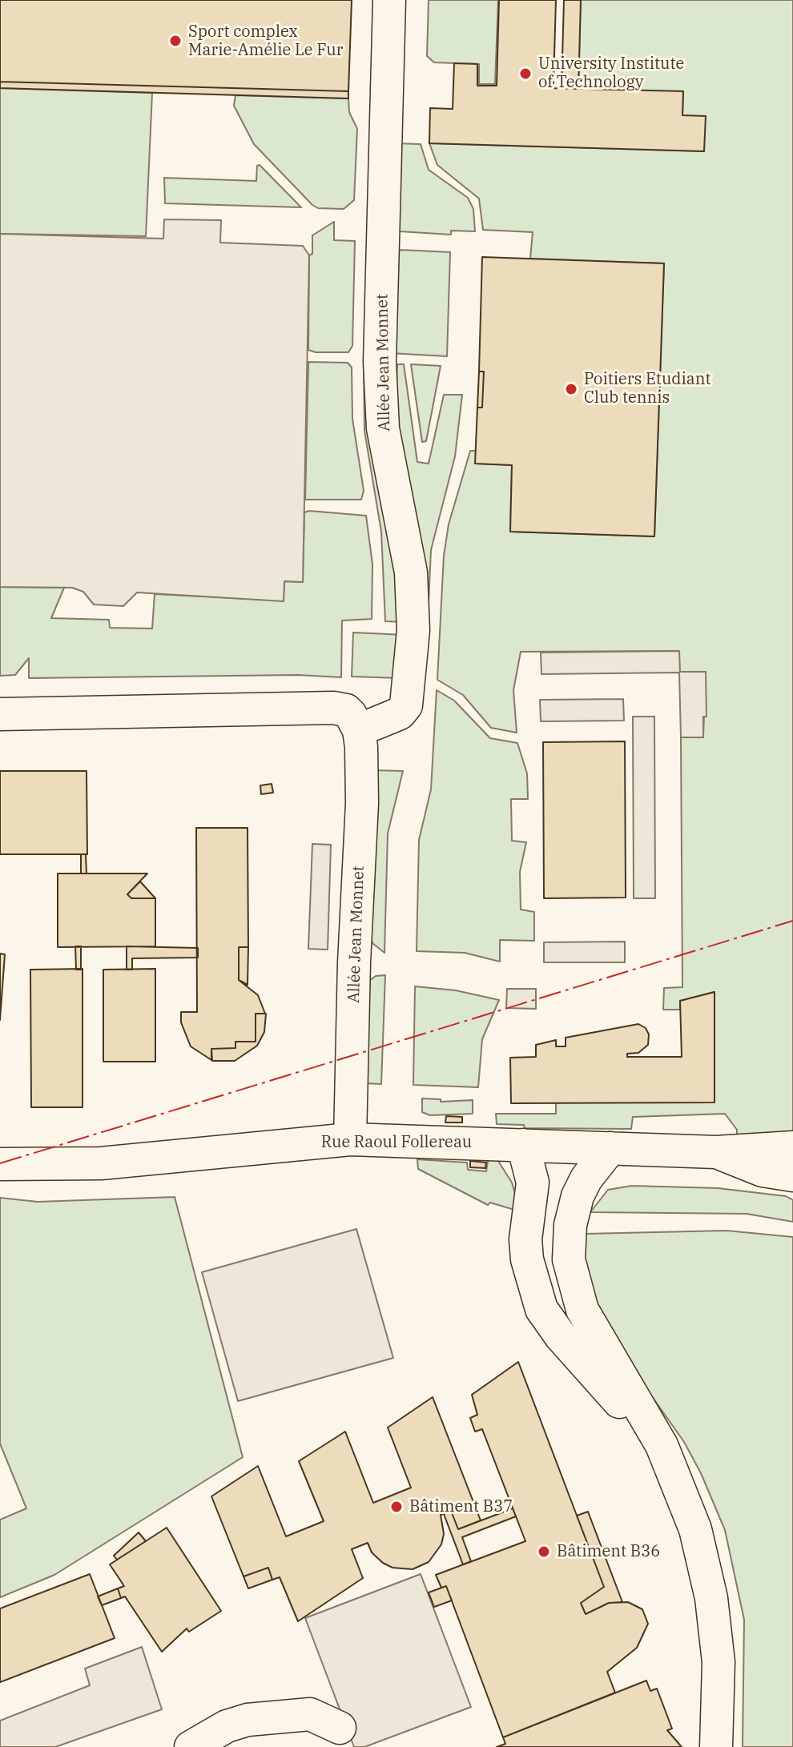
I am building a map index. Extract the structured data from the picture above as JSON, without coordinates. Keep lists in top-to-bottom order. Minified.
{"streets":{"street":["Allée Jean Monnet","Rue Raoul Follereau"]},"crossings":[["Allée Jean Monnet","Rue Raoul Follereau"]],"places":["Sport complex Marie-Amélie Le Fur","University Institute of Technology","Poitiers Etudiant Club tennis","Bâtiment B37","Bâtiment B36"]}
